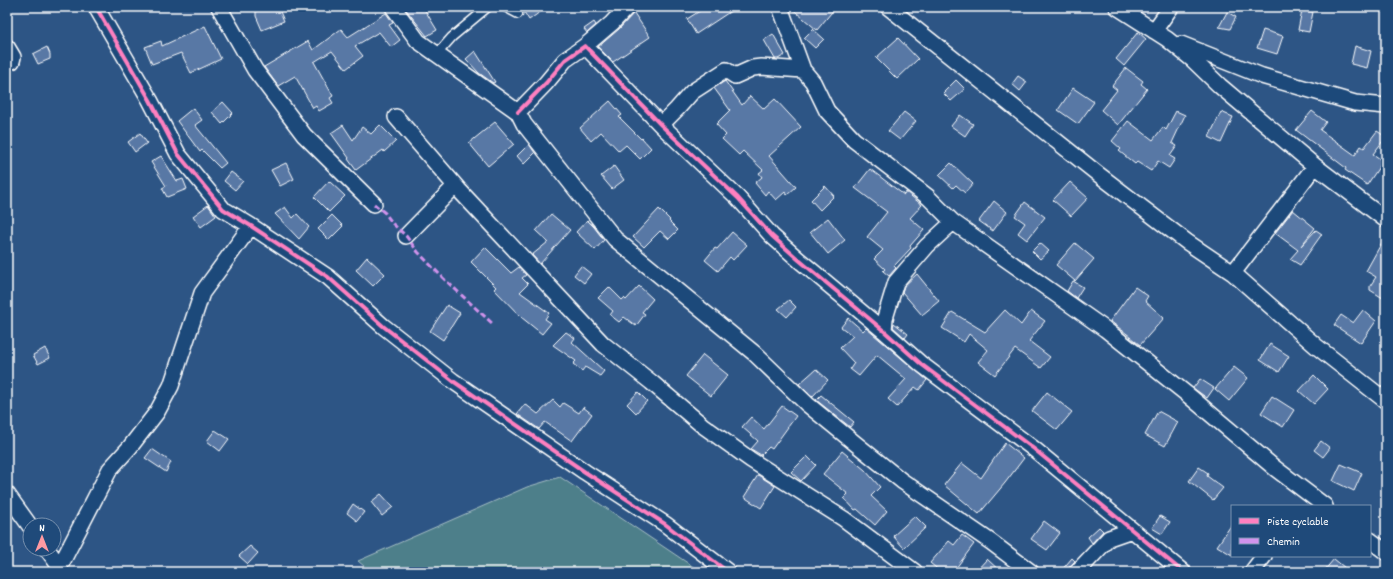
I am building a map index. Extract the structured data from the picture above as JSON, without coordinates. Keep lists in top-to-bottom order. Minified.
{"legend":["Piste cyclable","Chemin"],"north":"top"}
